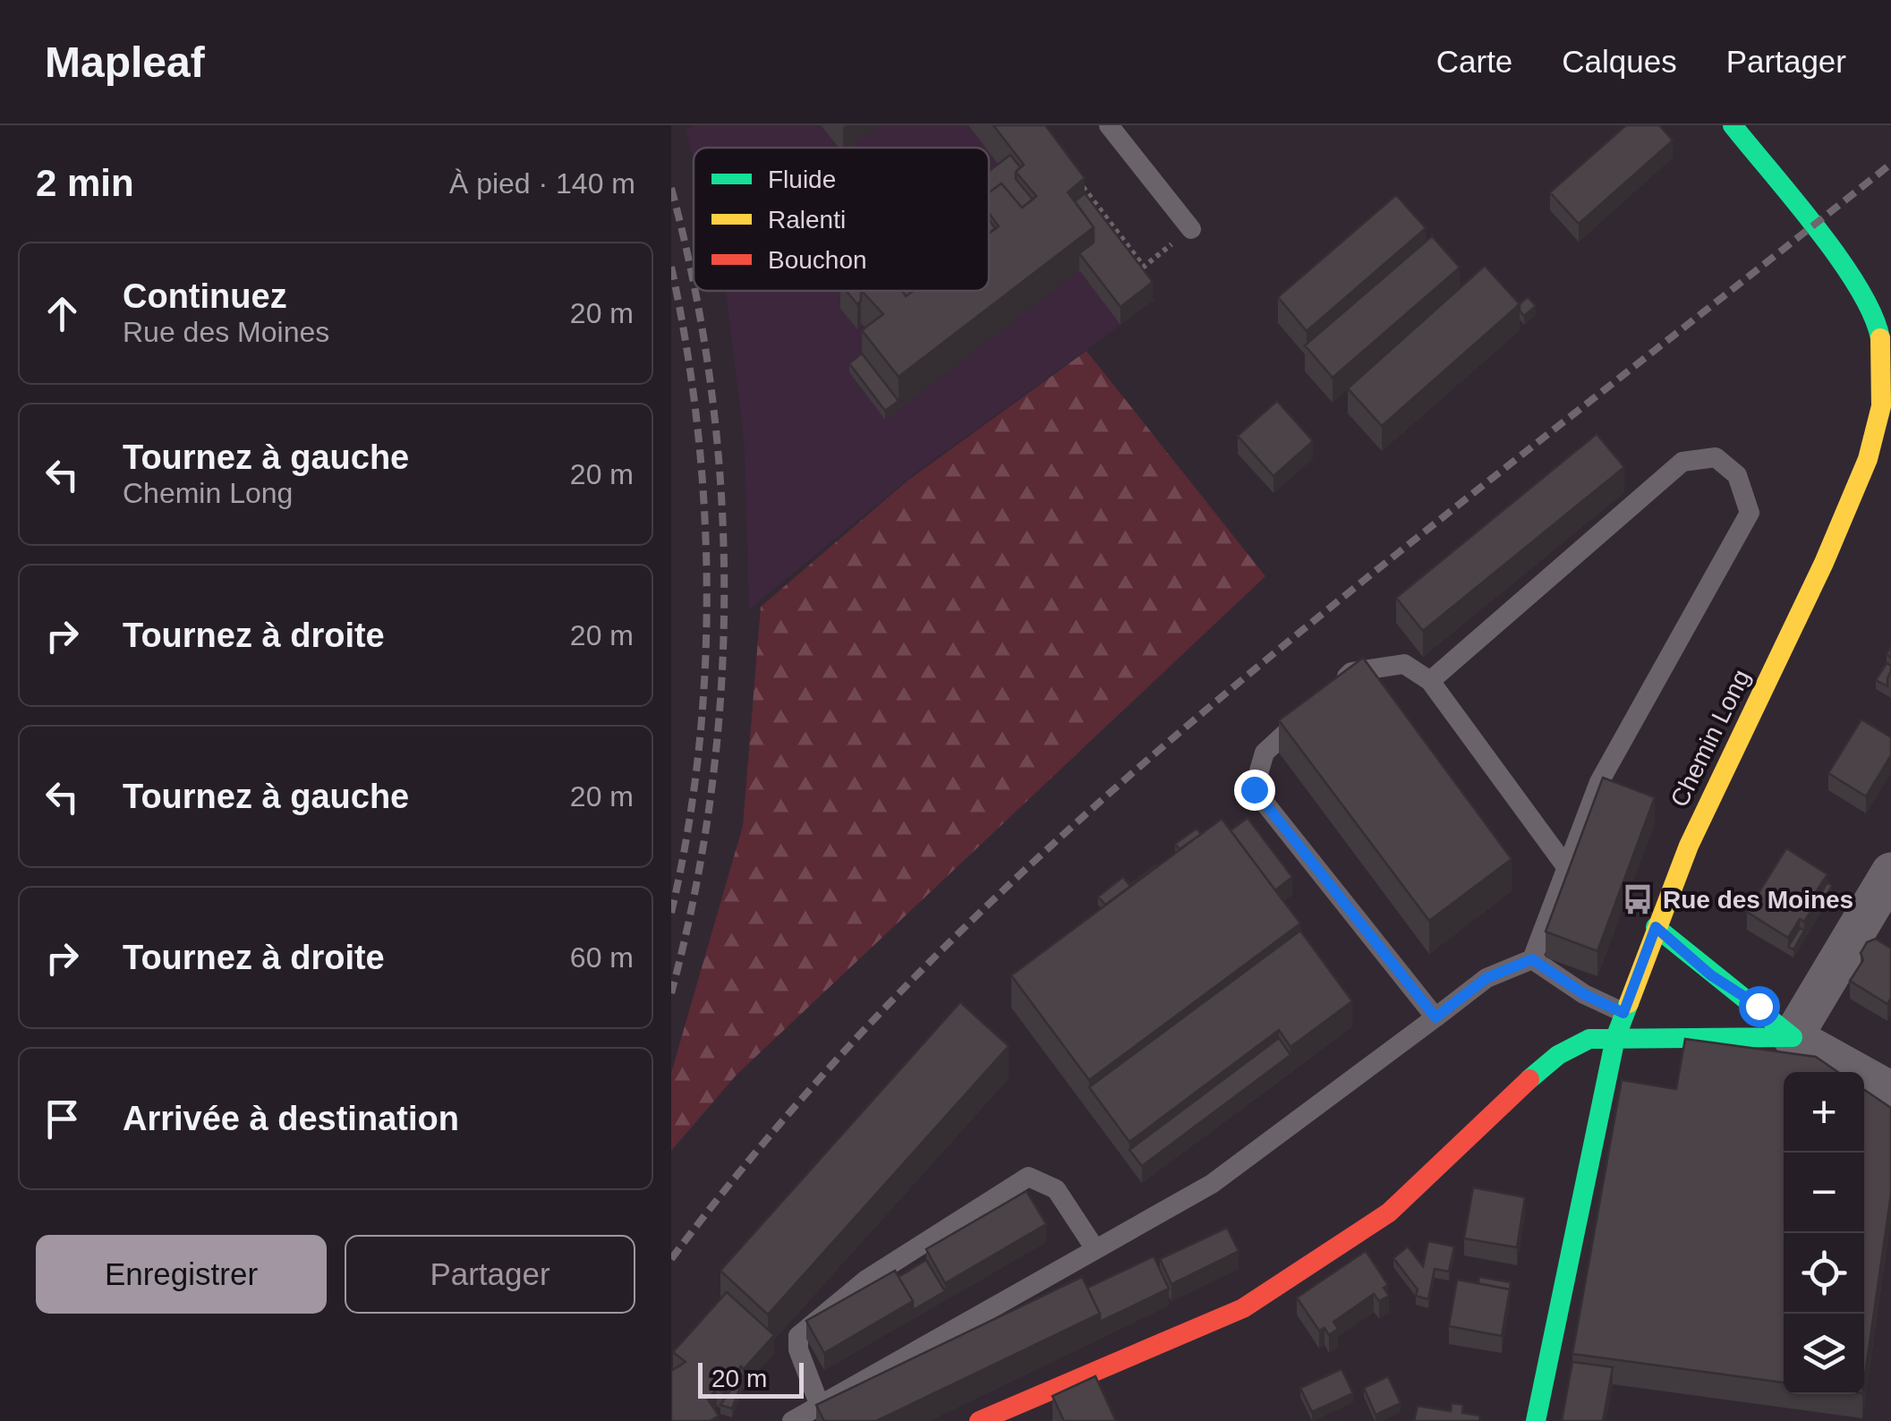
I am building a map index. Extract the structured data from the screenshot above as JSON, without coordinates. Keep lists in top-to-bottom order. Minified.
{"streets":{"street":["Chemin Long"]},"places":{"bus stop":["Rue des Moines"]},"legend":["Fluide","Ralenti","Bouchon"],"scale_bar":"20 m","page":{"header":"Mapleaf","nav":["Carte","Calques","Partager"],"heading":["2 min","À pied · 140 m"],"list":[["Continuez","Rue des Moines","20 m"],["Tournez à gauche","Chemin Long","20 m"],["Tournez à droite","20 m"],["Tournez à gauche","20 m"],["Tournez à droite","60 m"],"Arrivée à destination"],"map_buttons":["+","−"],"buttons":["Enregistrer","Partager"],"scale":"20 m"}}
